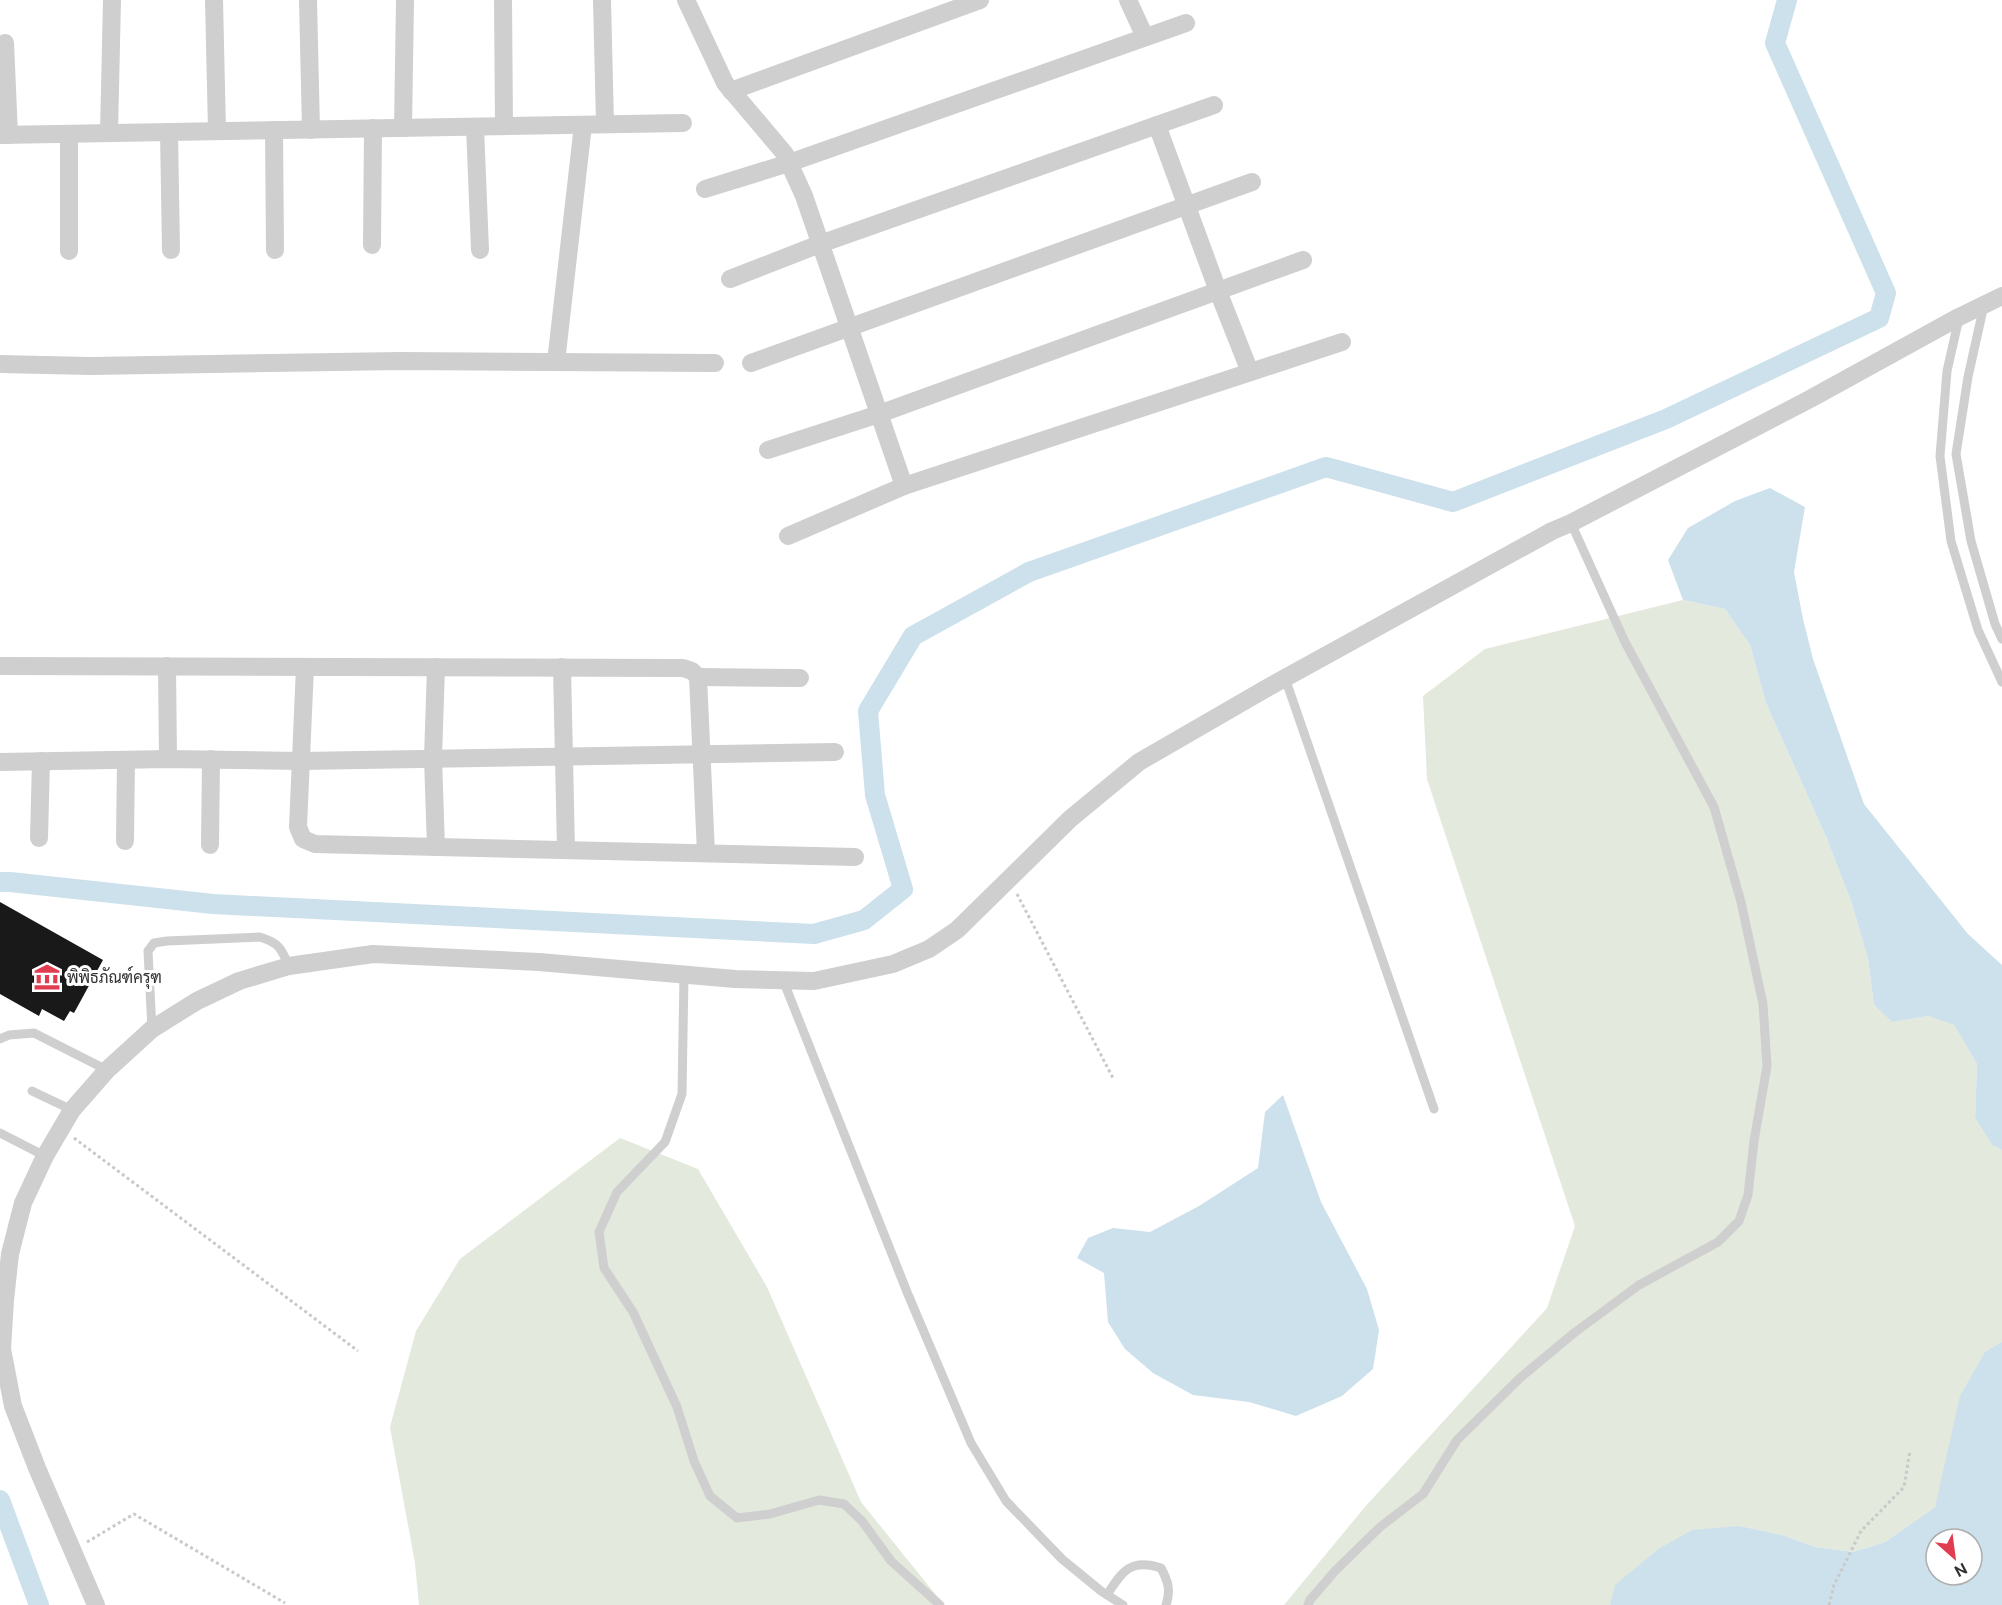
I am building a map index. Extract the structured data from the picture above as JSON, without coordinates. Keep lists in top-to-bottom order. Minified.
{"places":{"museum":["พิพิธภัณฑ์ครุฑ"]},"north":"bottom right"}
